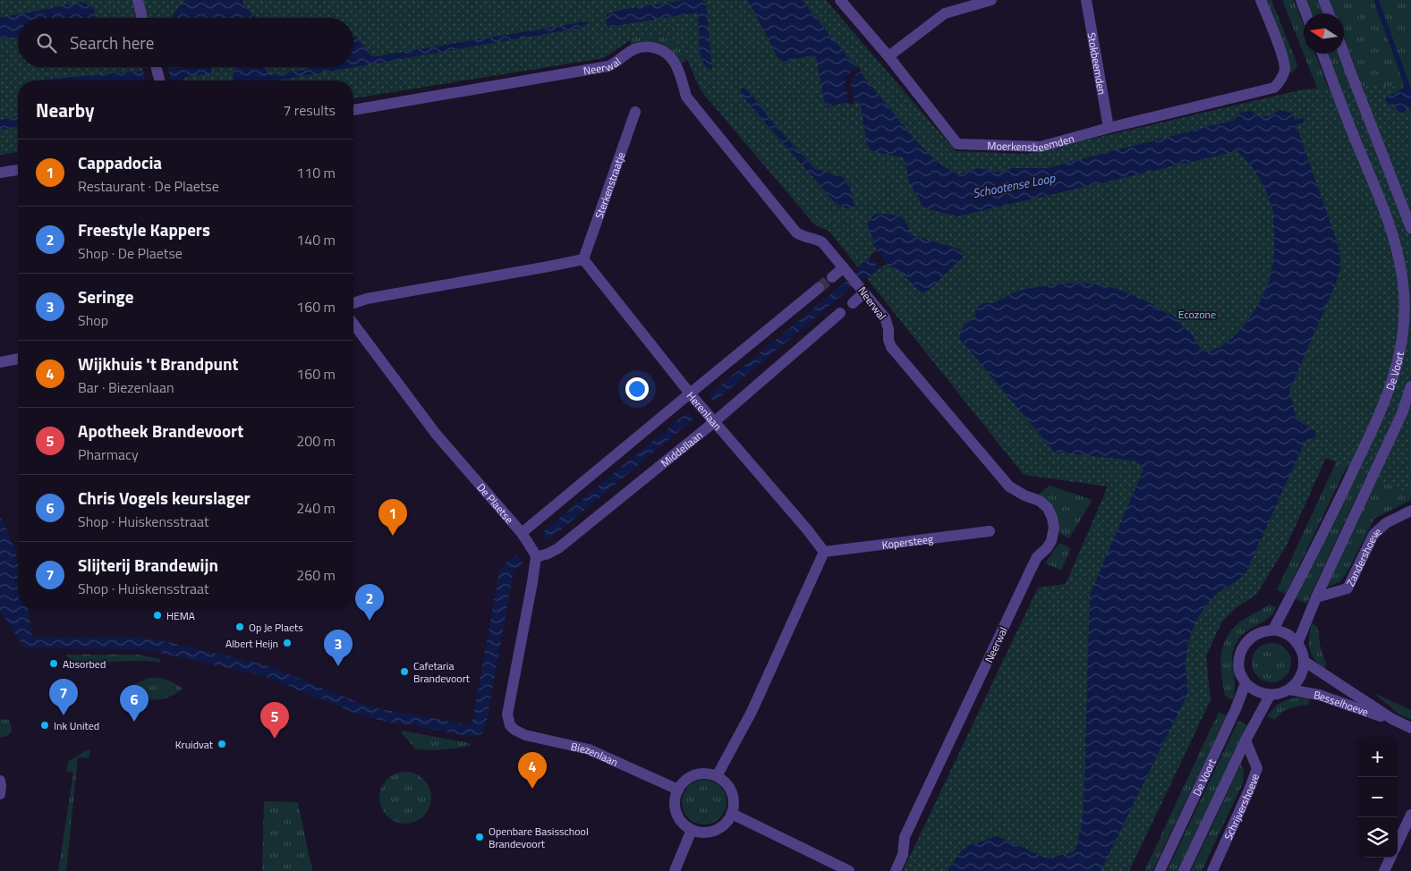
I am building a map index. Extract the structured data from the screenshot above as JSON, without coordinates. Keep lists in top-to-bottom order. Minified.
{"streets":{"street":["Neerwal","Stokbeemden","Moerkensbeemden","Sterkenstraatje","De Voort","Herenlaan","Middellaan","De Plaetse","Kopersteeg","Zandershoeve","Besselhoeve","Biezenlaan","Schrijvershoeve"]},"crossings":[["Stokbeemden","Moerkensbeemden"],["Sterkenstraatje","Herenlaan"],["De Voort","Zandershoeve"],["De Voort","Besselhoeve"],["De Voort","Schrijvershoeve"],["Herenlaan","Middellaan"],["Herenlaan","Kopersteeg"],["Middellaan","De Plaetse"],["Middellaan","Biezenlaan"],["De Plaetse","Biezenlaan"]],"water":["Schootense Loop"],"parks":["Ecozone"],"places":["HEMA","Op Je Plaets","Albert Heijn","Absorbed","Cafetaria Brandevoort","Ink United","Kruidvat","Openbare Basisschool Brandevoort"],"north":"left","page":{"search":"Search here","heading":["Nearby","7 results"],"list":[{"mark":"1","name":"Cappadocia","note":"Restaurant · De Plaetse","value":"110 m"},{"mark":"2","name":"Freestyle Kappers","note":"Shop · De Plaetse","value":"140 m"},{"mark":"3","name":"Seringe","note":"Shop","value":"160 m"},{"mark":"4","name":"Wijkhuis 't Brandpunt","note":"Bar · Biezenlaan","value":"160 m"},{"mark":"5","name":"Apotheek Brandevoort","note":"Pharmacy","value":"200 m"},{"mark":"6","name":"Chris Vogels keurslager","note":"Shop · Huiskensstraat","value":"240 m"},{"mark":"7","name":"Slijterij Brandewijn","note":"Shop · Huiskensstraat","value":"260 m"}],"pins":["1","2","3","7","6","5","4"],"map_buttons":["+","−"]}}
